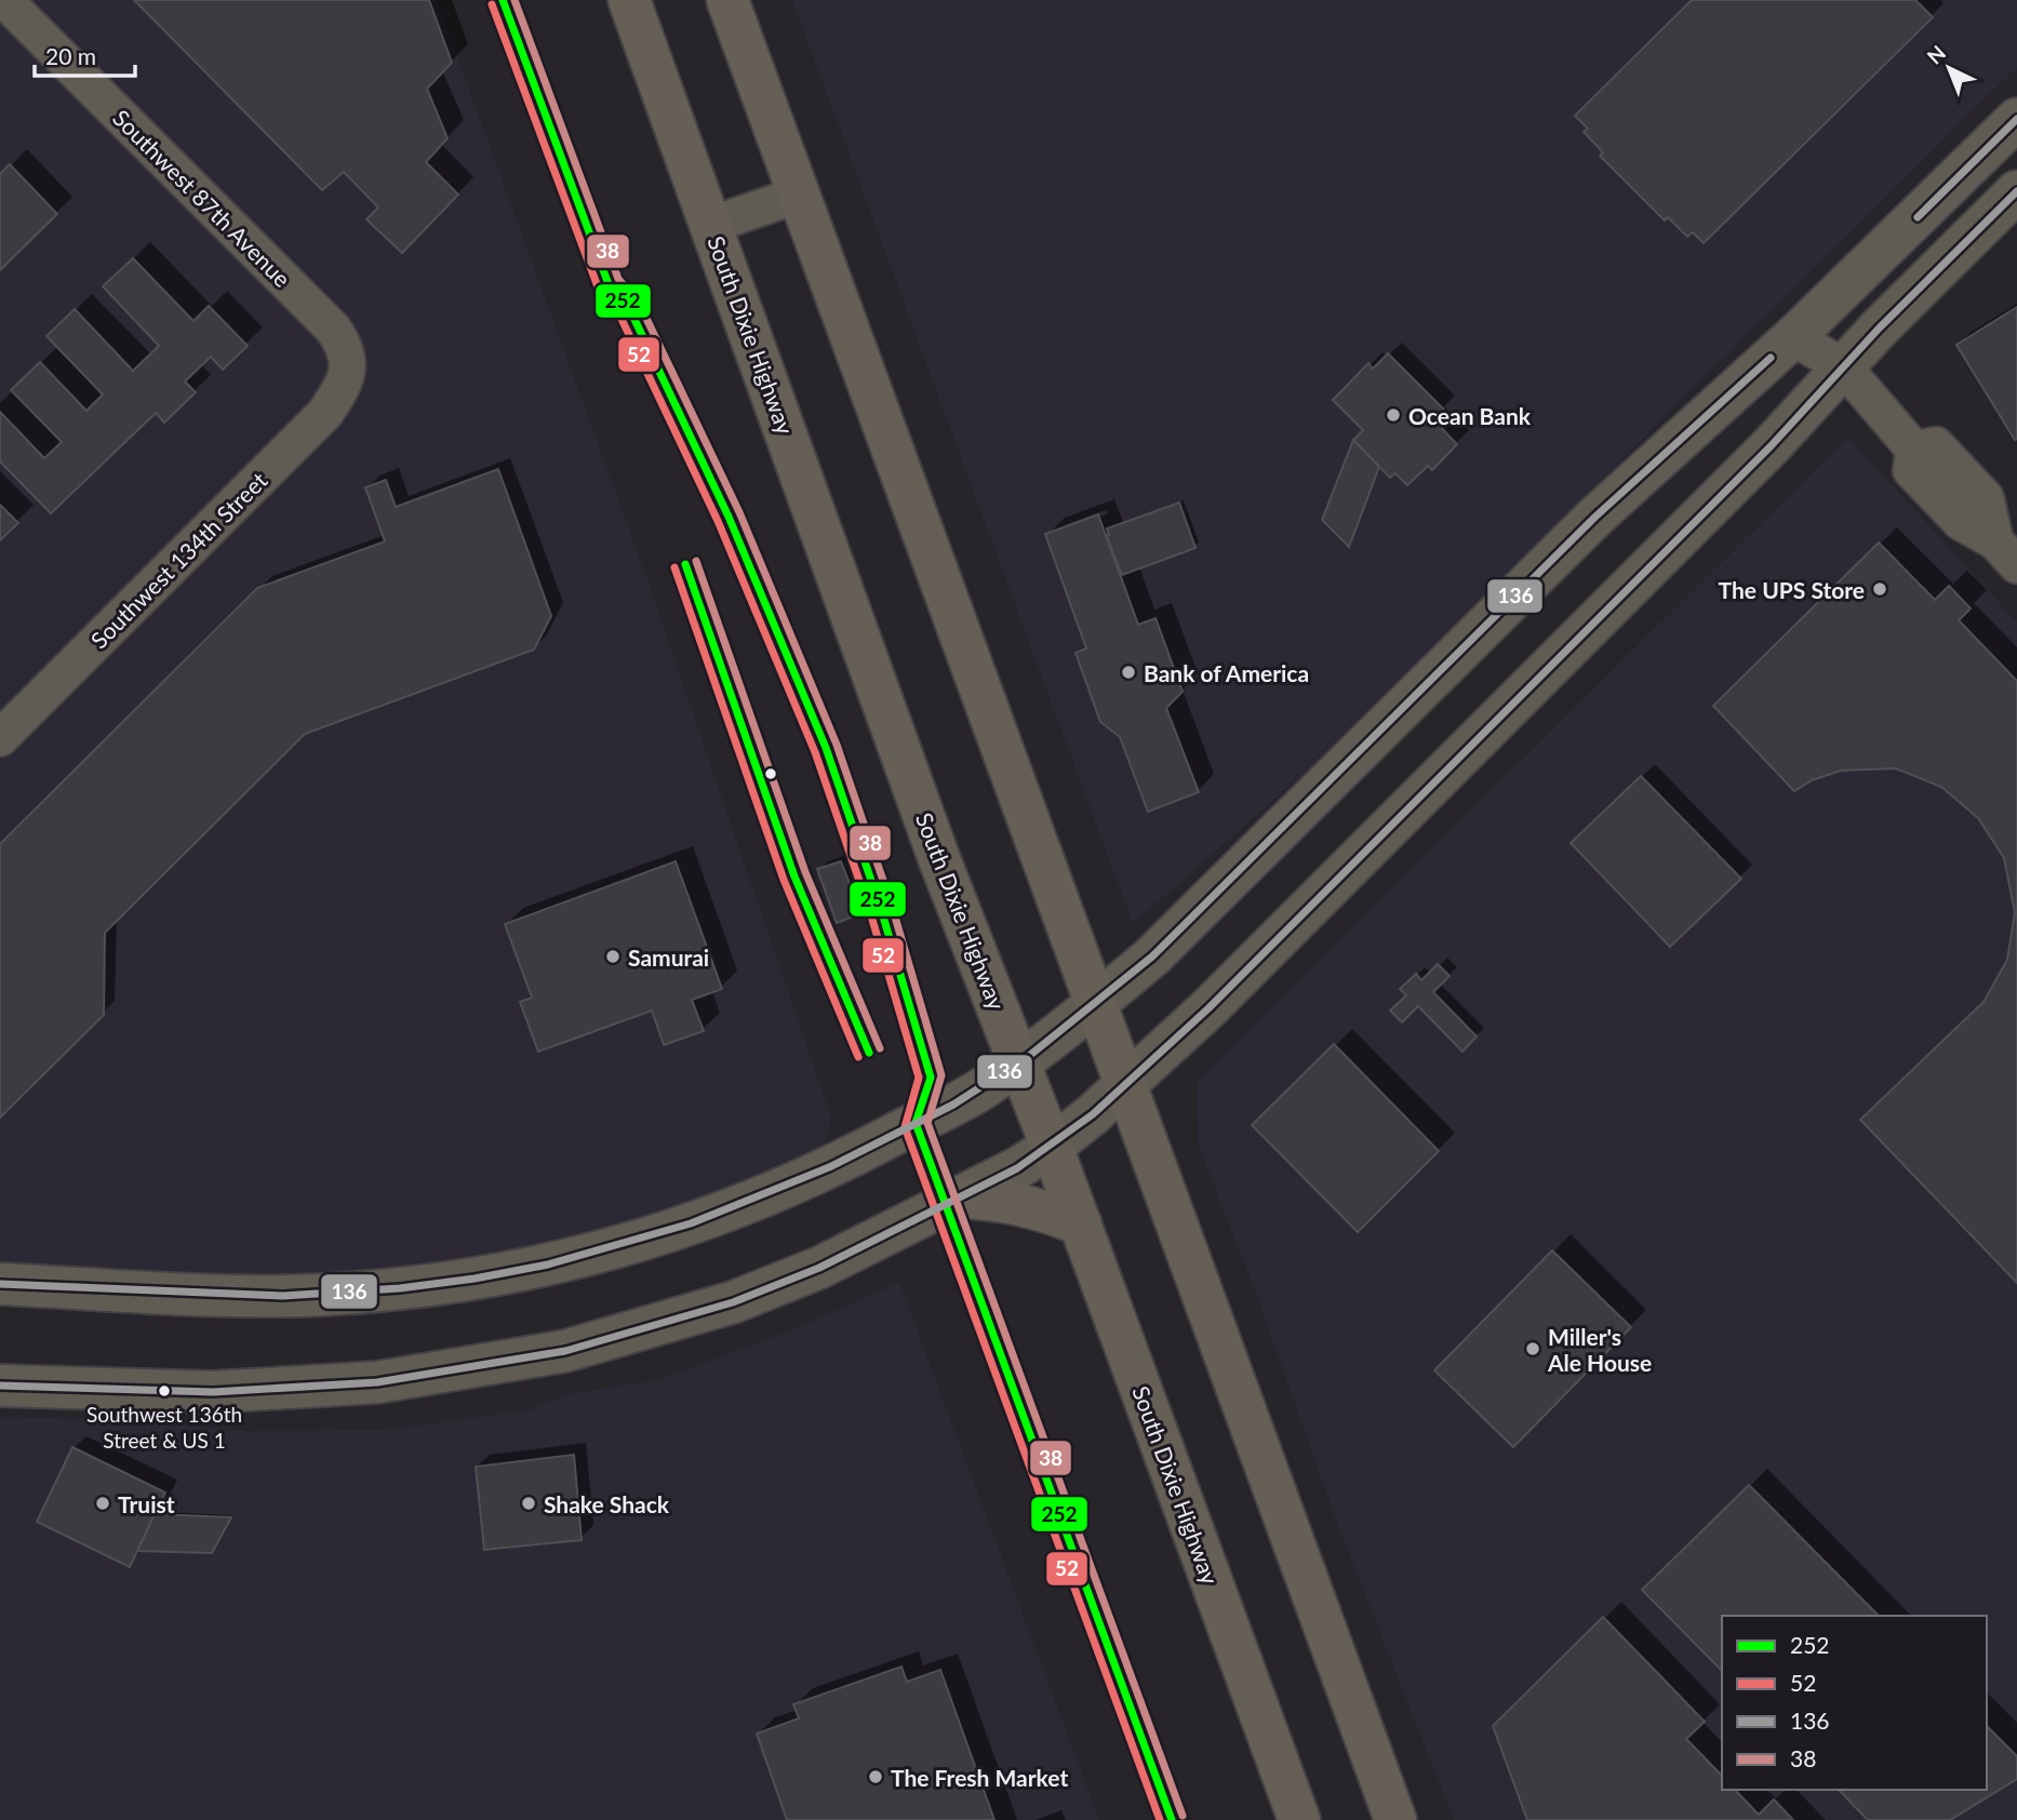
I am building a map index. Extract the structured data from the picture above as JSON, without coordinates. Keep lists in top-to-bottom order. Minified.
{"streets":{"highway":["South Dixie Highway"],"street":["Southwest 87th Avenue","Southwest 134th Street"]},"crossings":[["Southwest 87th Avenue","Southwest 134th Street"]],"places":["Ocean Bank","The UPS Store","Bank of America","Samurai","Miller's Ale House","Southwest 136th Street & US 1","Truist","Shake Shack","The Fresh Market"],"lines":["transit line 252","transit line 38","transit line 52","transit line 136"],"legend":["252","52","136","38"],"scale_bar":"20 m","north":"top left"}
